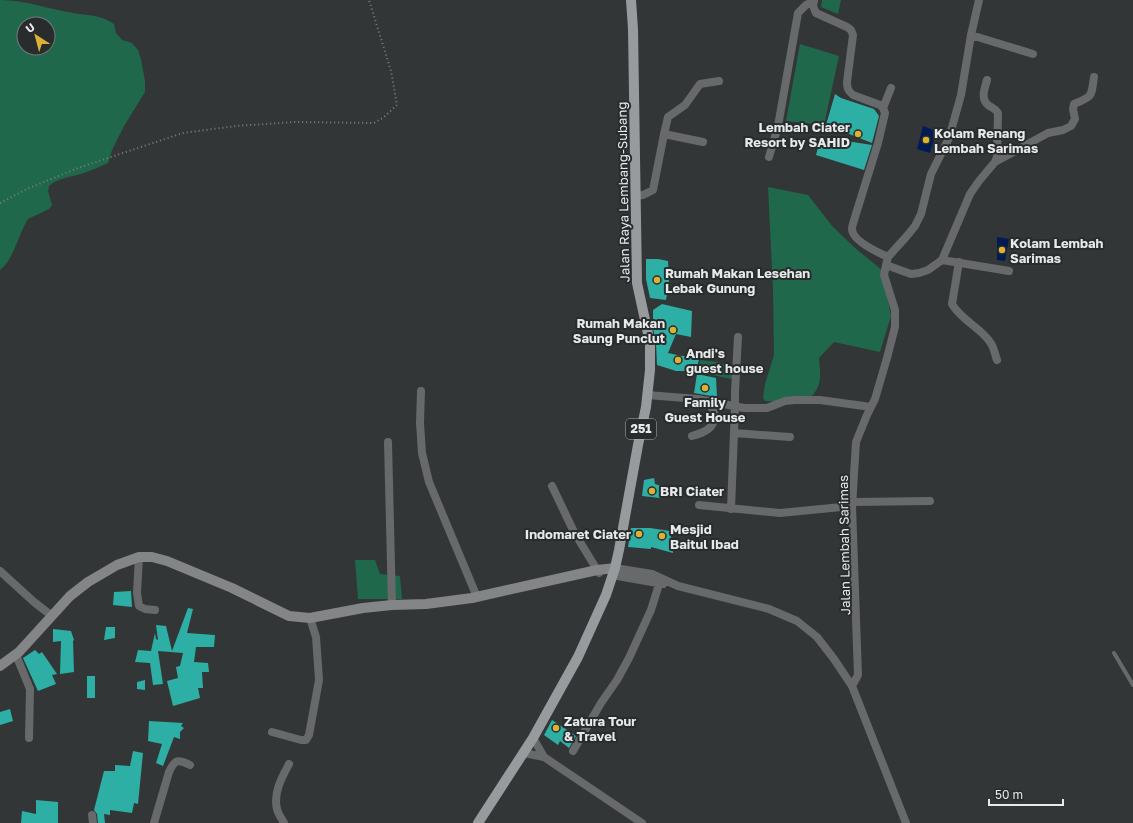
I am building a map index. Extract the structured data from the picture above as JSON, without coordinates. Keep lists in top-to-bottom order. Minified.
{"streets":{"main road":["Jalan Raya Lembang-Subang","251"],"street":["Jalan Lembah Sarimas"]},"places":["Lembah Ciater Resort by SAHID","Kolam Renang Lembah Sarimas","Kolam Lembah Sarimas","Rumah Makan Lesehan Lebak Gunung","Rumah Makan Saung Punclut","Andi's guest house","Family Guest House","BRI Ciater","Indomaret Ciater","Mesjid Baitul Ibad","Zatura Tour & Travel"],"scale_bar":"50 m","north":"top left"}
